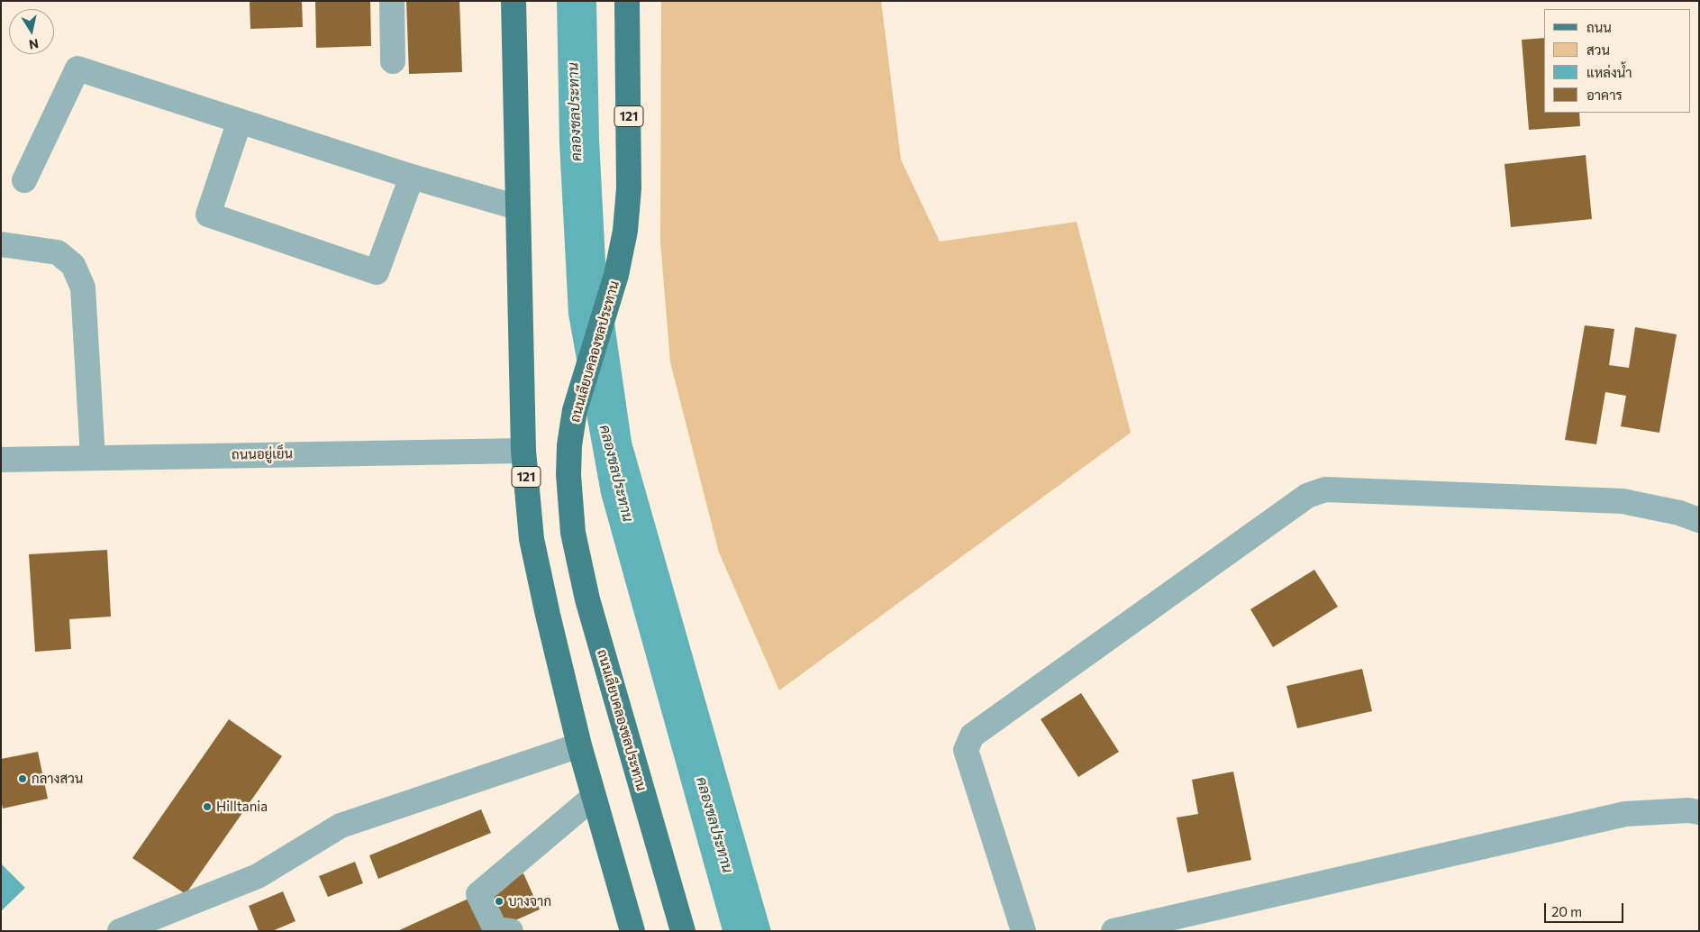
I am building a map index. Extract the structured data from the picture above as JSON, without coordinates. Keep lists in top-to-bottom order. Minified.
{"streets":{"main road":["121","ถนนเลียบคลองชลประทาน"],"street":["ถนนอยู่เย็น"]},"crossings":[["121","ถนนอยู่เย็น"]],"water":["คลองชลประทาน"],"places":["กลางสวน","Hilltania","บางจาก"],"legend":["ถนน","สวน","แหล่งน้ำ","อาคาร"],"scale_bar":"20 m","north":"bottom"}
